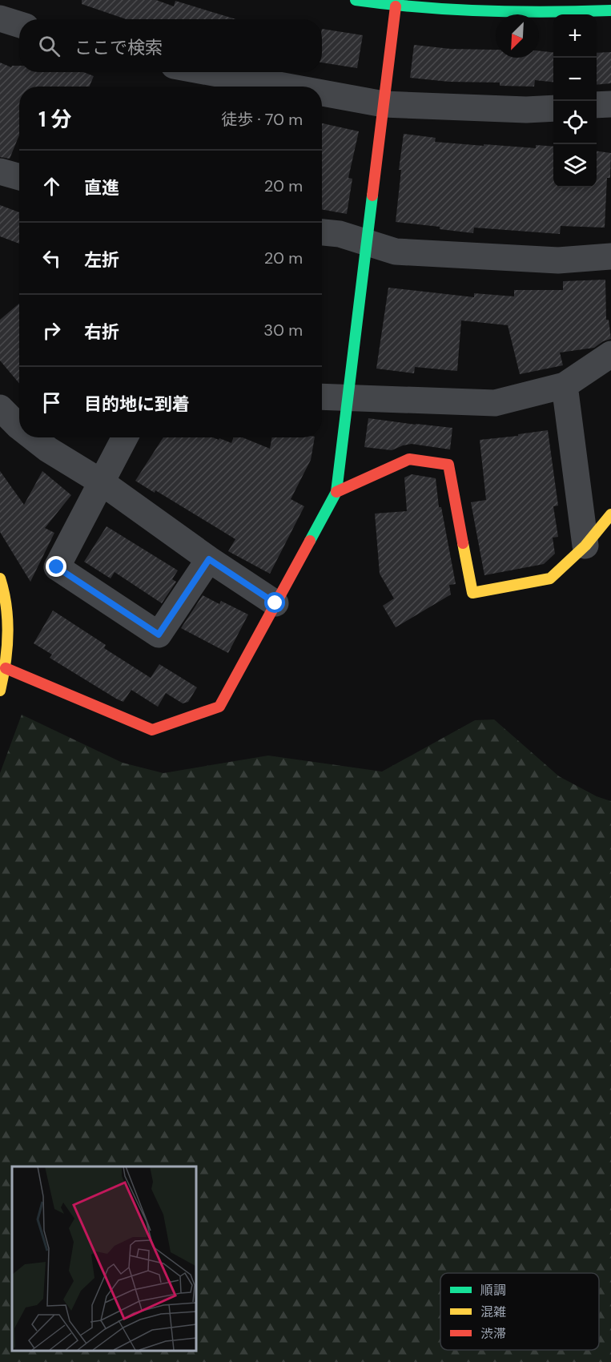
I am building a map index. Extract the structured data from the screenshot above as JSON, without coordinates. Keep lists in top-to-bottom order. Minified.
{"legend":["順調","混雑","渋滞"],"north":"bottom left","page":{"map_buttons":["+","−"],"search":"ここで検索","heading":["1 分","徒歩 · 70 m"],"list":[["直進","20 m"],["左折","20 m"],["右折","30 m"],"目的地に到着"]}}
